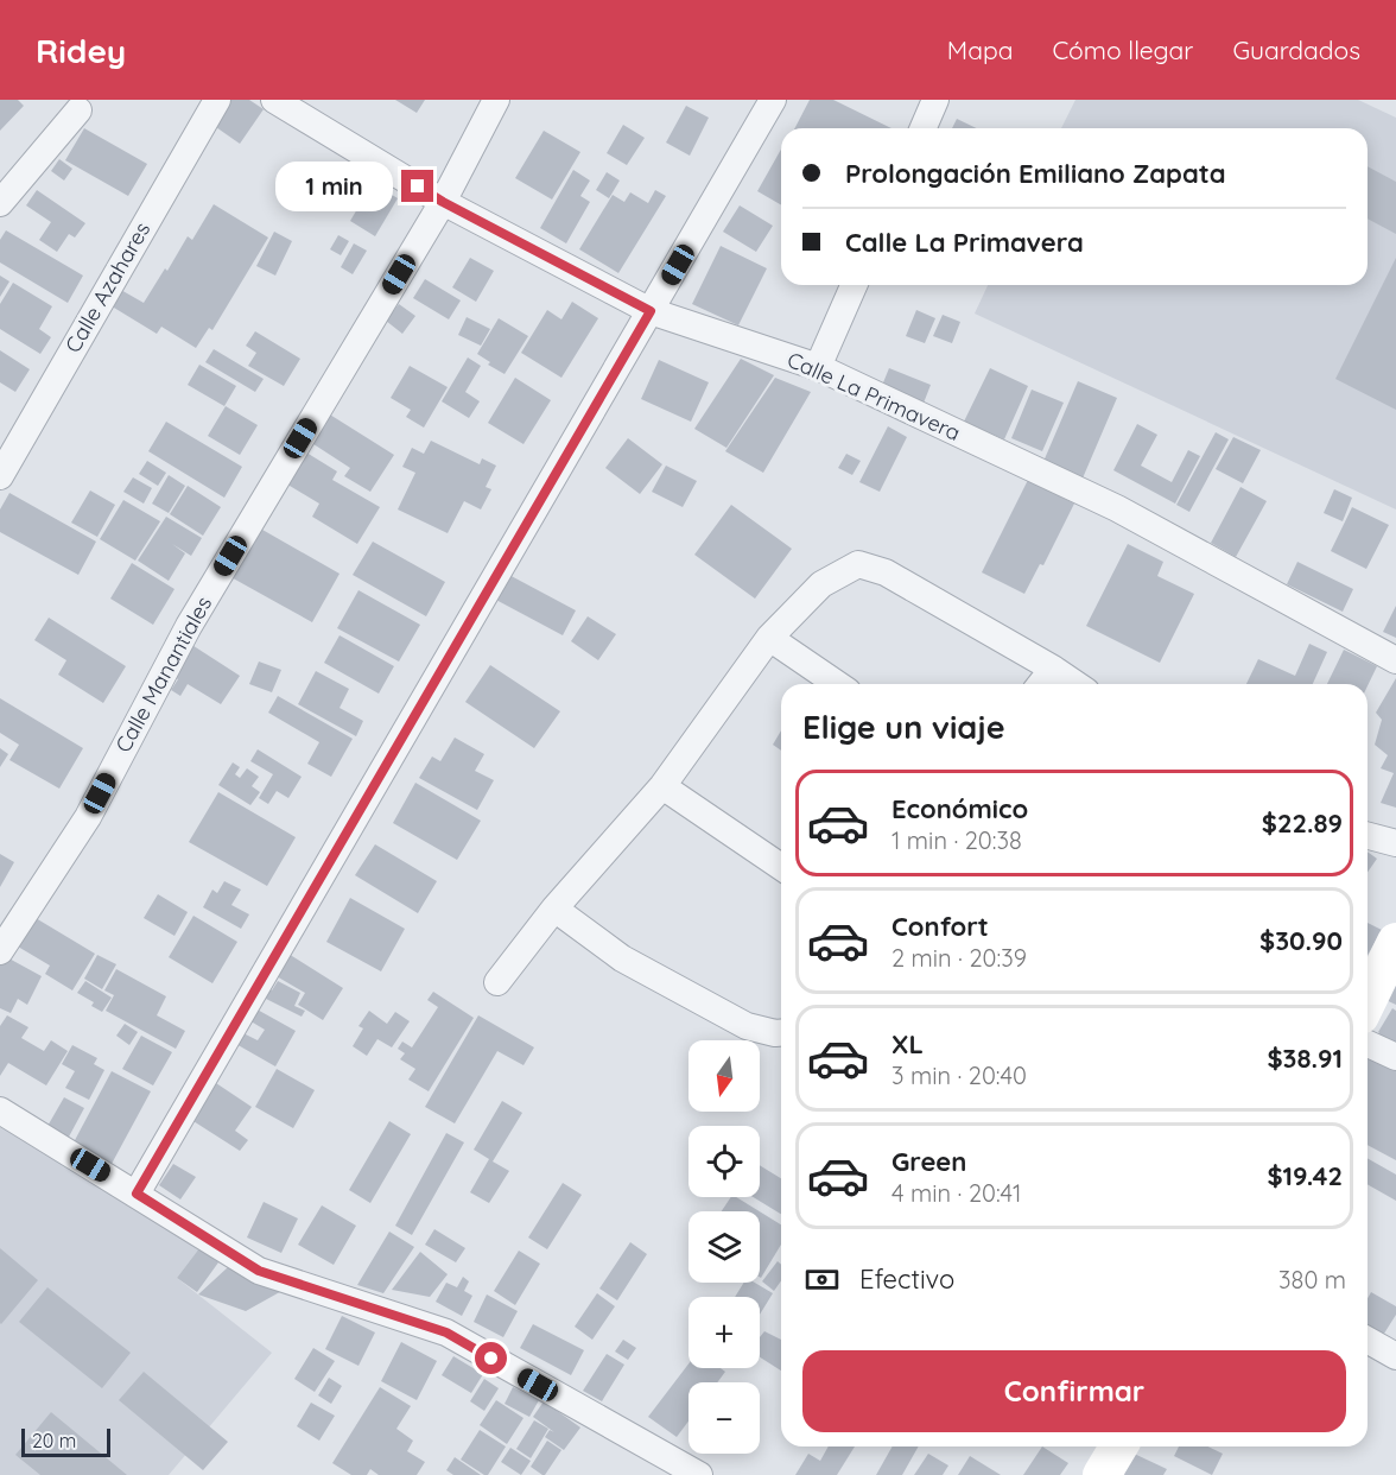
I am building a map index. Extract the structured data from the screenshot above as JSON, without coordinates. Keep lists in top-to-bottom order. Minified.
{"streets":{"street":["Calle Azahares","Calle La Primavera","Calle Manantiales"]},"crossings":[["Calle La Primavera","Calle Manantiales"]],"scale_bar":"20 m","north":"bottom","page":{"header":"Ridey","nav":["Mapa","Cómo llegar","Guardados"],"banner":["Prolongación Emiliano Zapata","Calle La Primavera"],"bubble":"1 min","heading":"Elige un viaje","list":[{"name":"Económico","note":"1 min · 20:38","value":"$22.89"},{"name":"Confort","note":"2 min · 20:39","value":"$30.90"},{"name":"XL","note":"3 min · 20:40","value":"$38.91"},{"name":"Green","note":"4 min · 20:41","value":"$19.42"}],"map_buttons":["+","−"],"pay":["Efectivo","380 m"],"buttons":"Confirmar","scale":"20 m"}}
